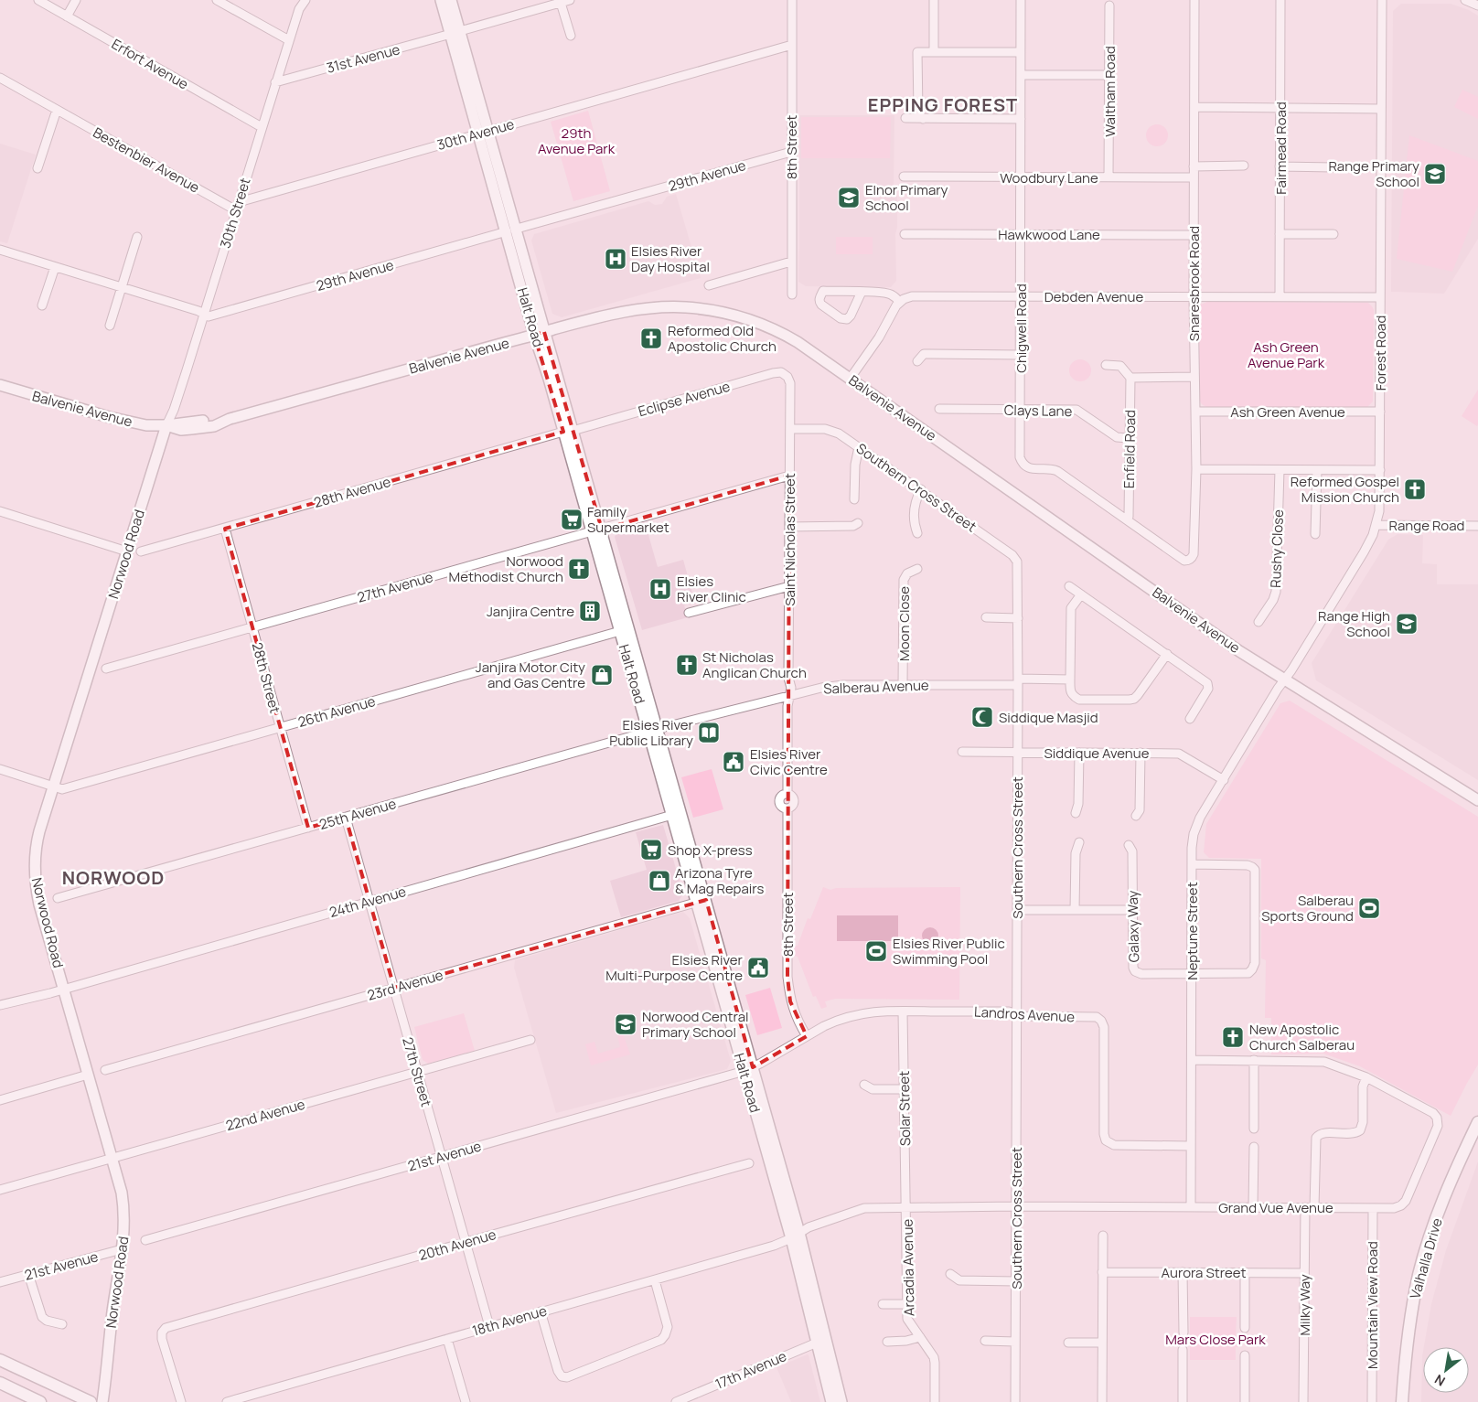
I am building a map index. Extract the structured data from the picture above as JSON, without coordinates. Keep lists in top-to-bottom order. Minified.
{"streets":{"main road":["Valhalla Drive"],"street":["31st Avenue","Erfort Avenue","Waltham Road","30th Avenue","8th Street","Fairmead Road","Bestenbier Avenue","29th Avenue","Woodbury Lane","30th Street","Hawkwood Lane","Snaresbrook Road","Debden Avenue","Halt Road","Chigwell Road","Forest Road","Balvenie Avenue","Eclipse Avenue","Clays Lane","Ash Green Avenue","Enfield Road","Southern Cross Street","28th Avenue","Range Road","Saint Nicholas Street","Rushy Close","Norwood Road","27th Avenue","Moon Close","28th Street","Salberau Avenue","26th Avenue","Siddique Avenue","25th Avenue","24th Avenue","Galaxy Way","Neptune Street","23rd Avenue","Landros Avenue","27th Street","Solar Street","22nd Avenue","21st Avenue","Grand Vue Avenue","20th Avenue","Arcadia Avenue","Aurora Street","Milky Way","Mountain View Road","18th Avenue","17th Avenue"]},"crossings":[["31st Avenue","30th Street"],["31st Avenue","Halt Road"],["Erfort Avenue","30th Street"],["Waltham Road","Woodbury Lane"],["30th Avenue","8th Street"],["30th Avenue","Bestenbier Avenue"],["30th Avenue","30th Street"],["30th Avenue","Halt Road"],["8th Street","29th Avenue"],["8th Street","Saint Nicholas Street"],["8th Street","Salberau Avenue"],["8th Street","Landros Avenue"],["Fairmead Road","Debden Avenue"],["Bestenbier Avenue","30th Street"],["29th Avenue","30th Street"],["29th Avenue","Halt Road"],["Woodbury Lane","Snaresbrook Road"],["Woodbury Lane","Chigwell Road"],["30th Street","Balvenie Avenue"],["30th Street","Norwood Road"],["Hawkwood Lane","Snaresbrook Road"],["Hawkwood Lane","Chigwell Road"],["Snaresbrook Road","Debden Avenue"],["Snaresbrook Road","Chigwell Road"],["Snaresbrook Road","Ash Green Avenue"],["Debden Avenue","Chigwell Road"],["Debden Avenue","Forest Road"],["Halt Road","Balvenie Avenue"],["Halt Road","Eclipse Avenue"],["Halt Road","28th Avenue"],["Halt Road","27th Avenue"],["Halt Road","Salberau Avenue"],["Halt Road","26th Avenue"],["Halt Road","25th Avenue"],["Halt Road","24th Avenue"],["Halt Road","23rd Avenue"],["Halt Road","Landros Avenue"],["Halt Road","21st Avenue"],["Halt Road","Grand Vue Avenue"],["Halt Road","18th Avenue"],["Halt Road","17th Avenue"],["Chigwell Road","Clays Lane"],["Chigwell Road","Enfield Road"],["Forest Road","Balvenie Avenue"],["Forest Road","Ash Green Avenue"],["Forest Road","Range Road"],["Forest Road","Neptune Street"],["Balvenie Avenue","Norwood Road"],["Balvenie Avenue","Neptune Street"],["Eclipse Avenue","28th Avenue"],["Eclipse Avenue","Saint Nicholas Street"],["Clays Lane","Enfield Road"],["Southern Cross Street","Saint Nicholas Street"],["Southern Cross Street","Salberau Avenue"],["Southern Cross Street","Siddique Avenue"],["Southern Cross Street","Landros Avenue"],["Southern Cross Street","Grand Vue Avenue"],["28th Avenue","28th Street"],["Saint Nicholas Street","27th Avenue"],["Saint Nicholas Street","Salberau Avenue"],["Norwood Road","26th Avenue"],["Norwood Road","24th Avenue"],["Norwood Road","22nd Avenue"],["Norwood Road","21st Avenue"],["27th Avenue","28th Street"],["Moon Close","Salberau Avenue"],["28th Street","26th Avenue"],["28th Street","25th Avenue"],["Salberau Avenue","25th Avenue"],["Siddique Avenue","Neptune Street"],["25th Avenue","27th Street"],["24th Avenue","27th Street"],["Galaxy Way","Neptune Street"],["Neptune Street","Landros Avenue"],["Neptune Street","Grand Vue Avenue"],["23rd Avenue","27th Street"],["Landros Avenue","Solar Street"],["Landros Avenue","21st Avenue"],["27th Street","22nd Avenue"],["27th Street","21st Avenue"],["27th Street","20th Avenue"],["27th Street","18th Avenue"],["Solar Street","Grand Vue Avenue"],["Solar Street","Arcadia Avenue"],["Grand Vue Avenue","Arcadia Avenue"],["Grand Vue Avenue","Milky Way"],["Grand Vue Avenue","Mountain View Road"],["Grand Vue Avenue","18th Avenue"],["Aurora Street","Milky Way"]],"districts":["EPPING FOREST","NORWOOD"],"parks":["29th Avenue Park","Ash Green Avenue Park","Mars Close Park"],"places":{"school or university":["Range Primary School","Elnor Primary School","Range High School","Norwood Central Primary School"],"hospital":["Elsies River Day Hospital","Elsies River Clinic"],"church":["Reformed Old Apostolic Church","Reformed Gospel Mission Church","Norwood Methodist Church","St Nicholas Anglican Church","New Apostolic Church Salberau"],"supermarket":["Family Supermarket","Shop X-press"],"building":["Janjira Centre"],"shop":["Janjira Motor City and Gas Centre","Arizona Tyre & Mag Repairs"],"mosque":["Siddique Masjid"],"library":["Elsies River Public Library"],"public building":["Elsies River Civic Centre","Elsies River Multi-Purpose Centre"],"sports":["Salberau Sports Ground","Elsies River Public Swimming Pool"]},"north":"bottom left"}
